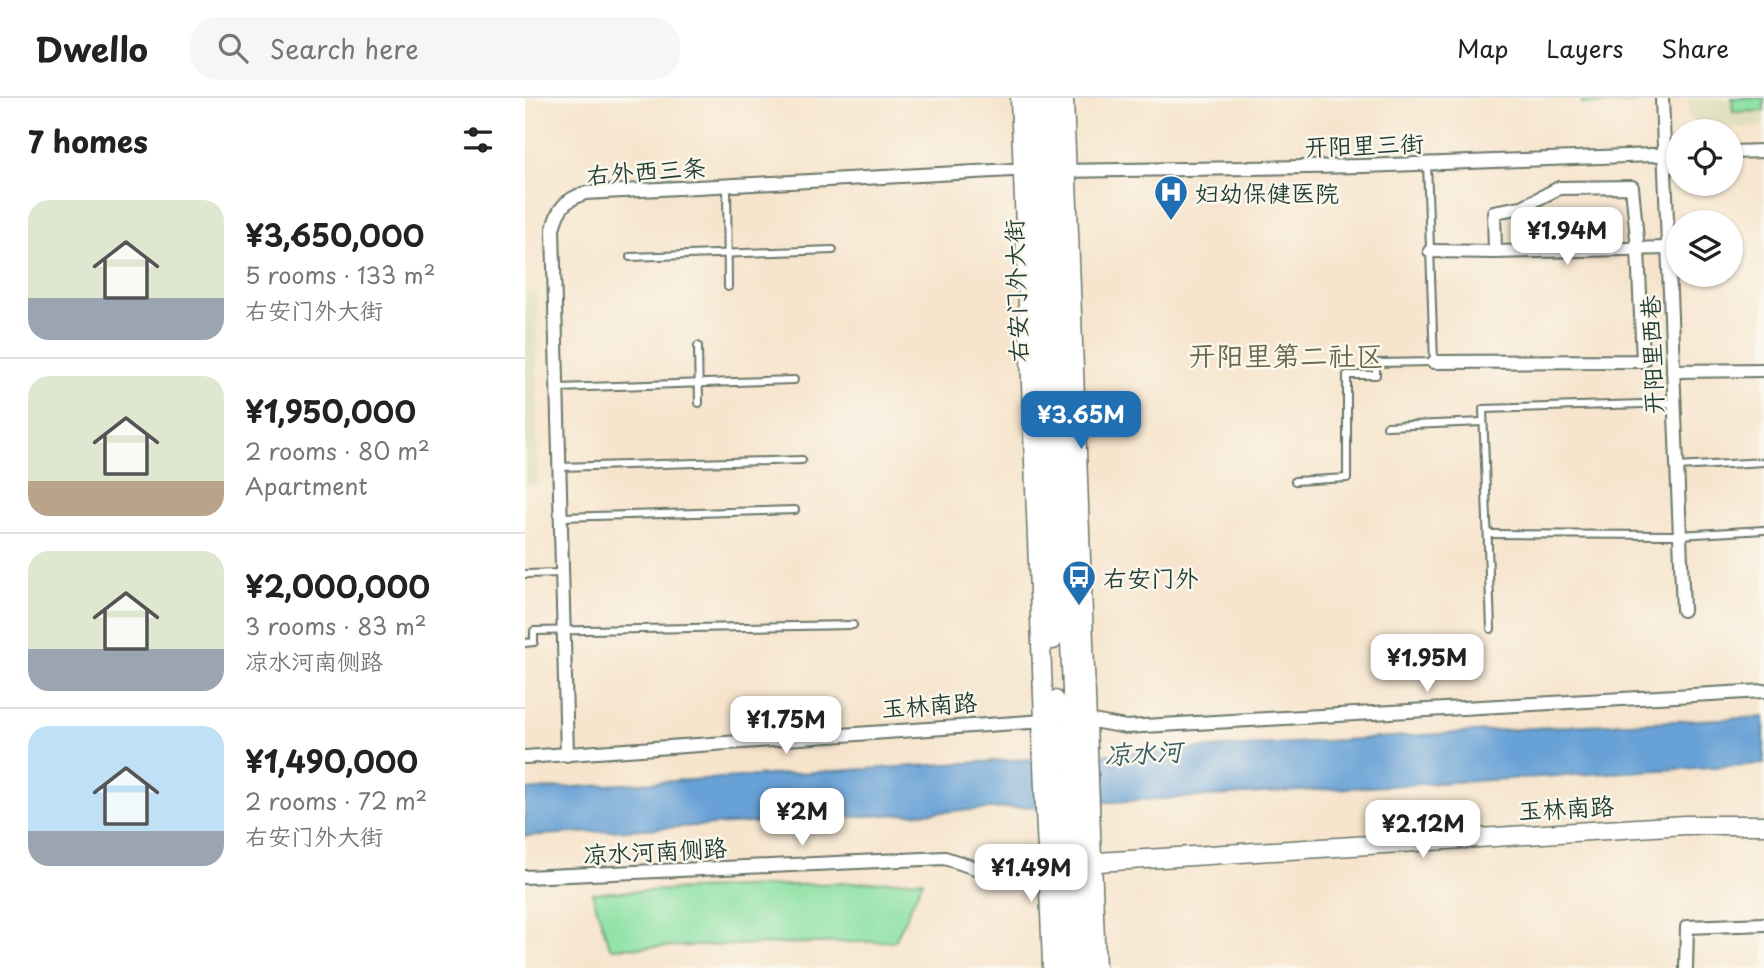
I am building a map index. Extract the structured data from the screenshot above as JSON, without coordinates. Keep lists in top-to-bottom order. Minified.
{"streets":{"main road":["右安门外大街","玉林南路"],"street":["开阳里三街","右外西三条","开阳里西巷","凉水河南侧路"]},"crossings":[["开阳里三街","右外西三条"],["开阳里三街","右安门外大街"],["开阳里三街","开阳里西巷"],["右外西三条","右安门外大街"],["右外西三条","玉林南路"],["右安门外大街","玉林南路"],["玉林南路","凉水河南侧路"]],"districts":["开阳里第二社区"],"water":["凉水河"],"places":{"hospital":["妇幼保健医院"],"bus stop":["右安门外"]},"page":{"header":"Dwello","search":"Search here","nav":["Map","Layers","Share"],"heading":"7 homes","list":[{"name":"¥3,650,000","note":"5 rooms · 133 m² · 右安门外大街"},{"name":"¥1,950,000","note":"2 rooms · 80 m² · Apartment"},{"name":"¥2,000,000","note":"3 rooms · 83 m² · 凉水河南侧路"},{"name":"¥1,490,000","note":"2 rooms · 72 m² · 右安门外大街"}],"price":["¥1.94M","¥3.65M","¥1.95M","¥1.75M","¥2M","¥2.12M","¥1.49M"]}}
